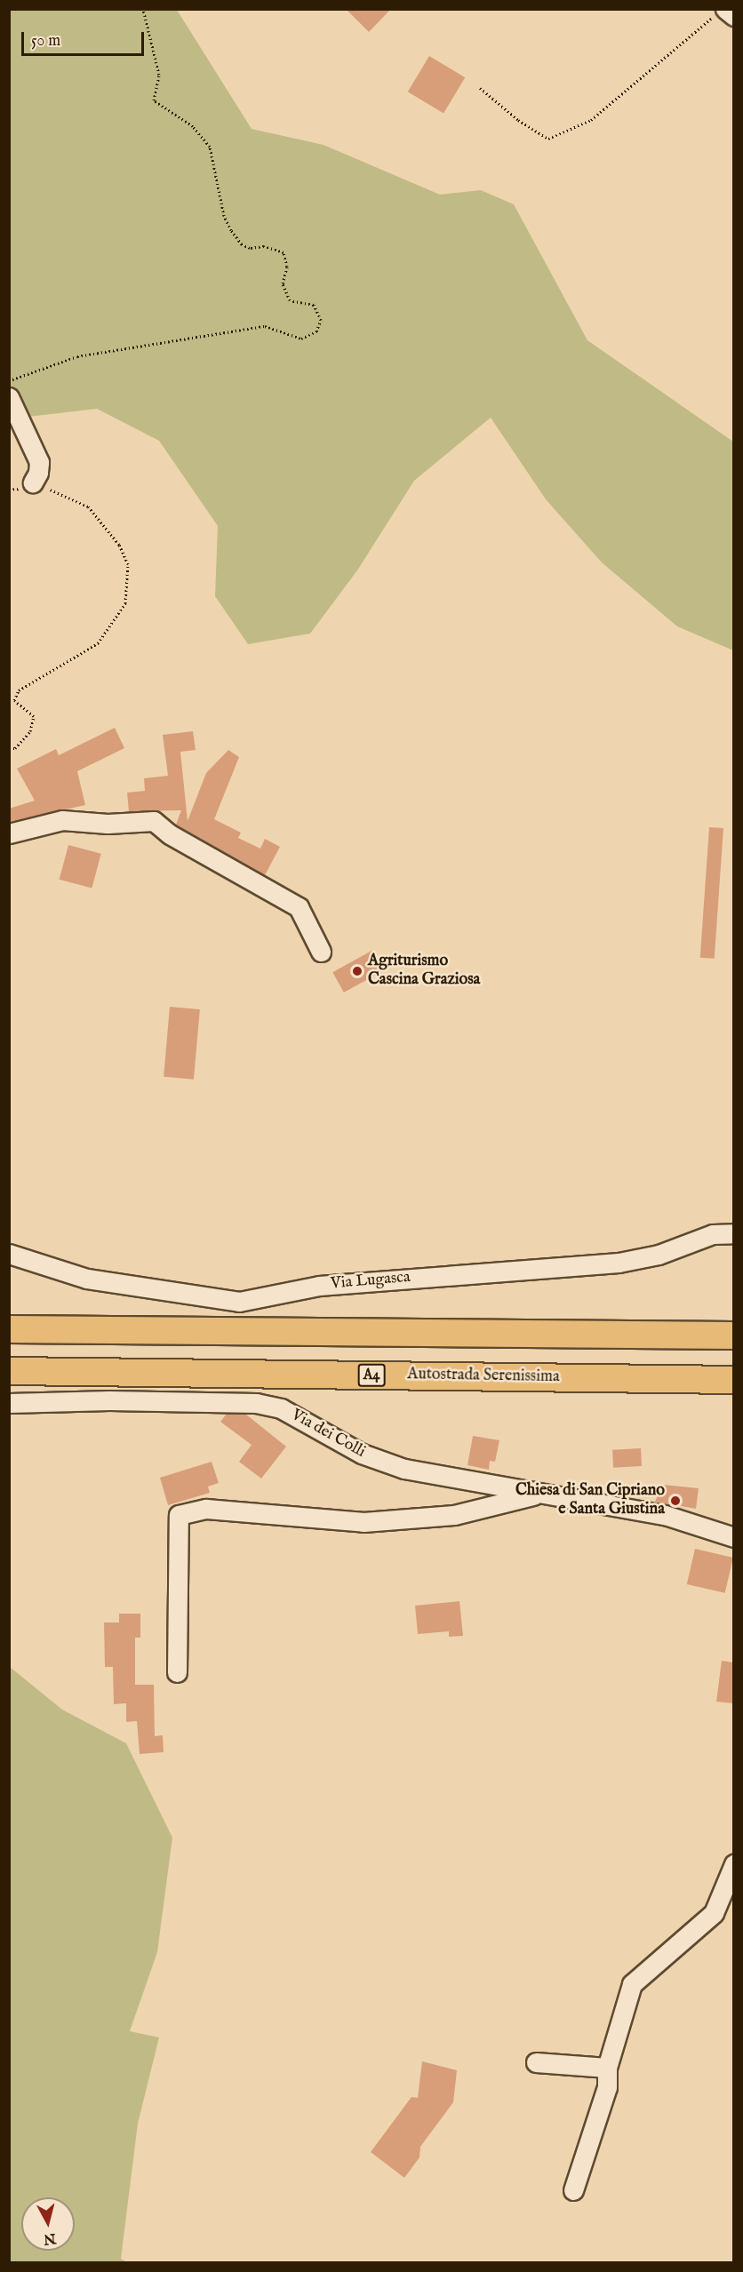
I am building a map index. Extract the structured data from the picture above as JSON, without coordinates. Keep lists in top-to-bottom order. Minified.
{"streets":{"highway":["A4","Autostrada Serenissima"],"street":["Via Lugasca","Via dei Colli"]},"places":["Agriturismo Cascina Graziosa","Chiesa di San Cipriano e Santa Giustina"],"scale_bar":"50 m","north":"bottom"}
